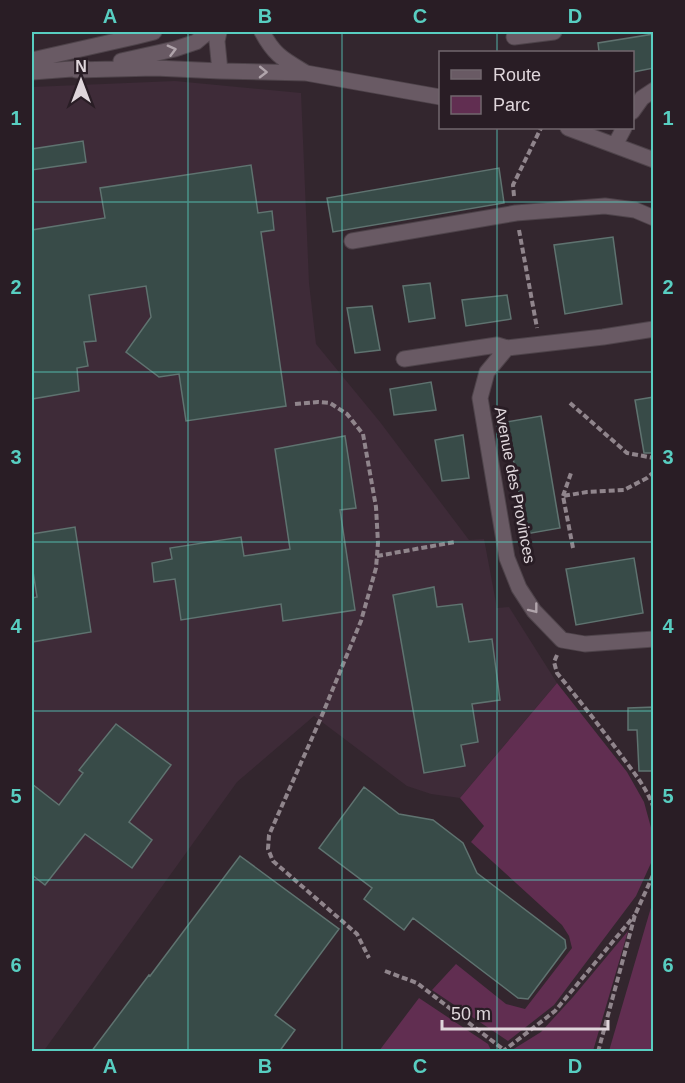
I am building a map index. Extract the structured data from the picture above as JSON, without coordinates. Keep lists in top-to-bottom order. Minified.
{"streets":{"street":["Avenue des Provinces"]},"one_way":["Avenue des Provinces"],"legend":["Route","Parc"],"scale_bar":"50 m","north":"top","grid":{"columns":["A","B","C","D"],"rows":["1","2","3","4","5","6"]}}
